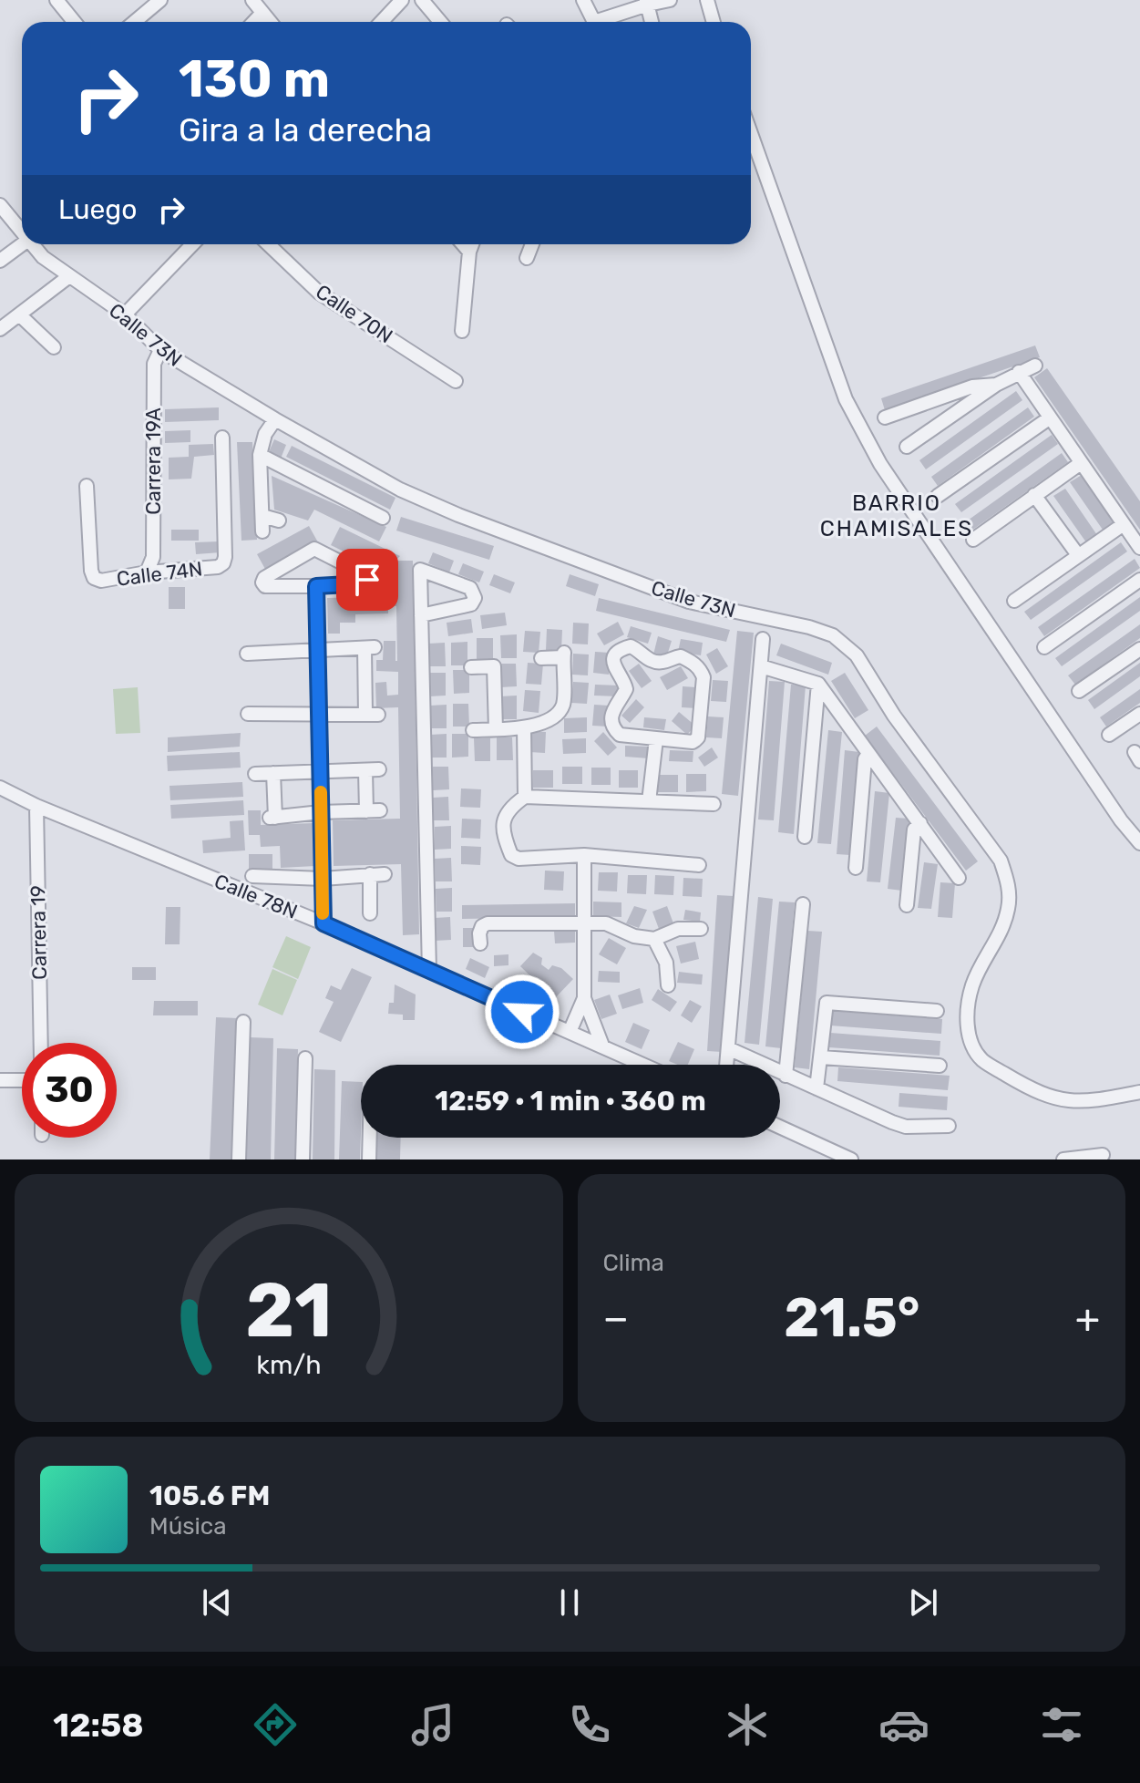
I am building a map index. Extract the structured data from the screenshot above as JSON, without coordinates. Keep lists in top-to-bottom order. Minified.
{"streets":{"street":["Calle 70N","Calle 73N","Carrera 19A","Calle 74N","Calle 78N","Carrera 19"]},"crossings":[["Calle 73N","Carrera 19A"],["Carrera 19A","Calle 74N"],["Calle 78N","Carrera 19"]],"districts":["BARRIO CHAMISALES"],"page":{"turn":["130 m","Gira a la derecha"],"then":"Luego","limit":"30","trip":"12:59 · 1 min · 360 m","tile":"Clima","heat":["−","21.5°","+"],"song":["105.6 FM","Música"],"tabs":"12:58","gauge":["21","km/h"]}}
